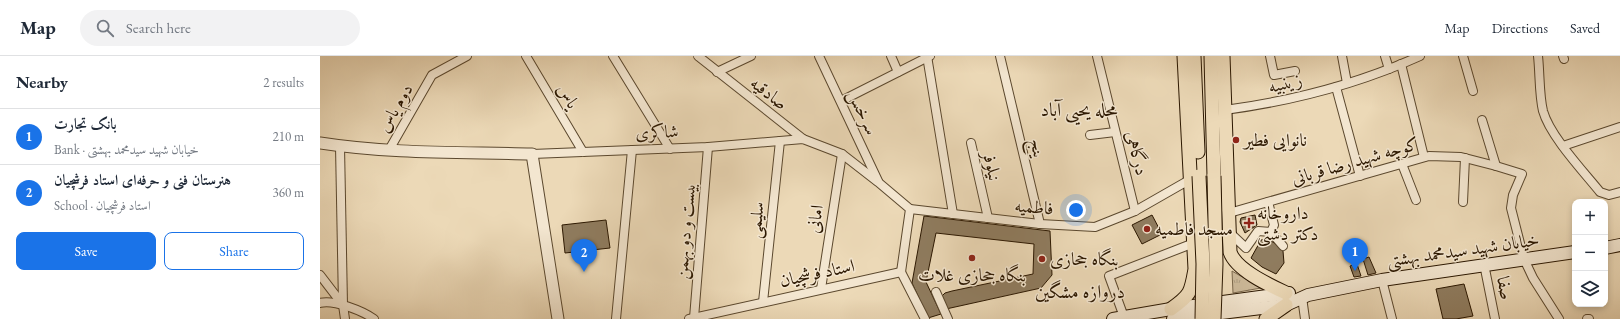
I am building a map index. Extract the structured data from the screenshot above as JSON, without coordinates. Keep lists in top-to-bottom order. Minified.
{"streets":{"main road":["خیابان شهید سیدمحمد بهشتی"],"street":["زینبیه","صادقیه","یاس","دوم یاس","سرخس","شاکری","ینج","درگاهی","کوچه شهید رضا قربانی","نیلوفر","فاطمیه","امانی","سلیمی","بیست و دو بهمن","استاد فرشچیان","صفا"]},"crossings":[["صادقیه","شاکری"],["یاس","شاکری"],["دوم یاس","شاکری"],["سرخس","شاکری"],["شاکری","فاطمیه"],["شاکری","امانی"],["شاکری","سلیمی"],["شاکری","بیست و دو بهمن"],["ینج","فاطمیه"],["درگاهی","فاطمیه"],["کوچه شهید رضا قربانی","خیابان شهید سیدمحمد بهشتی"],["نیلوفر","فاطمیه"],["امانی","استاد فرشچیان"],["سلیمی","استاد فرشچیان"],["بیست و دو بهمن","استاد فرشچیان"],["خیابان شهید سیدمحمد بهشتی","صفا"]],"districts":["محله یحیی آباد","دروازه مشگین"],"places":{"other":["نانوایی فطیر","مسجد فاطمیه","بنگاه جحازی غلات","بنگاه جحازی"],"health":["داروخانه دکتر دشتی"]},"page":{"header":"Map","search":"Search here","nav":["Map","Directions","Saved"],"heading":["Nearby","2 results"],"list":[{"mark":"1","name":"بانک تجارت","note":"Bank · خیابان شهید سیدمحمد بهشتی","value":"210 m"},{"mark":"2","name":"هنرستان فنی و حرفه‌ای استاد فرشچیان","note":"School · استاد فرشچیان","value":"360 m"}],"map_buttons":["+","−"],"buttons":["Save","Share"],"pins":["1","2"]}}
